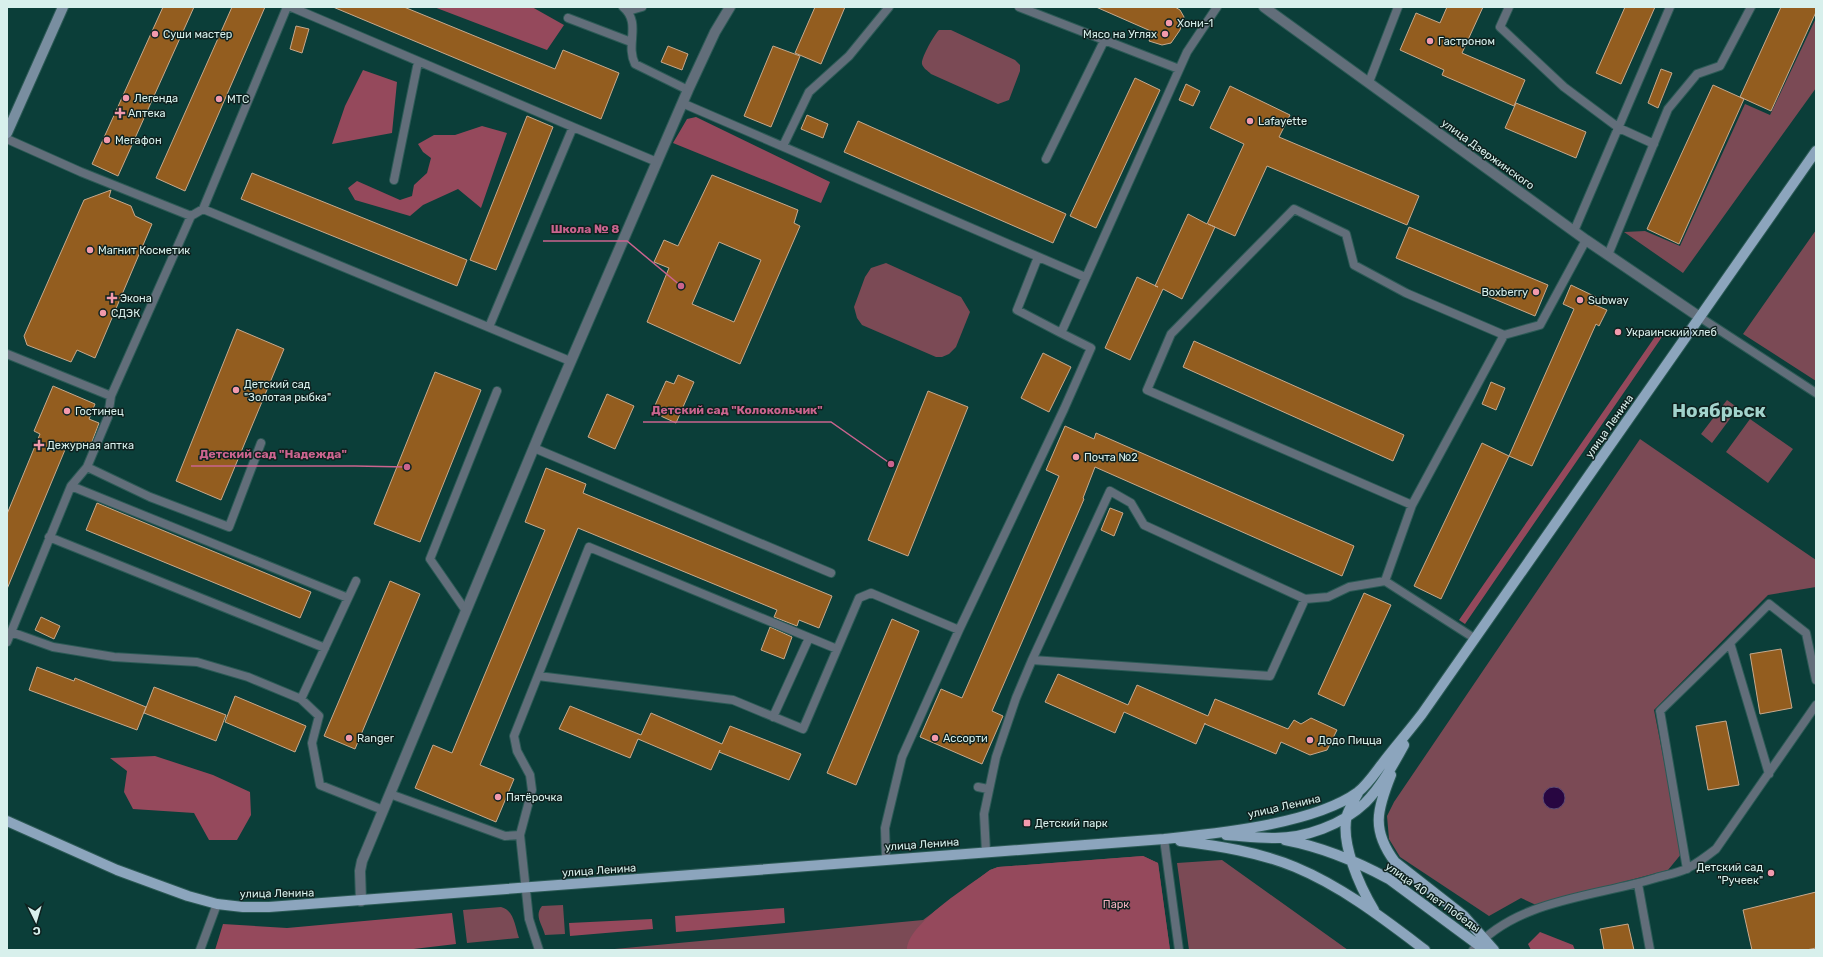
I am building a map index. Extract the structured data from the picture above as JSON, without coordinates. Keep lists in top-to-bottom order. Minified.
{"streets":{"main road":["улица Ленина","улица 40 лет Победы"],"street":["улица Дзержинского"]},"crossings":[["улица Дзержинского","улица Ленина"],["улица Ленина","улица 40 лет Победы"]],"districts":["Ноябрьск"],"parks":["Парк"],"places":{"other":["Хони-1","Суши мастер","Мясо на Углях","Гастроном","Легенда","МТС","Lafayette","Мегафон","Магнит Косметик","Школа № 8","Boxberry","Subway","СДЭК","Украинский хлеб","Детский сад \"Золотая рыбка\"","Гостинец","Почта №2","Детский сад \"Колокольчик\"","Детский сад \"Надежда\"","Ranger","Ассорти","Додо Пицца","Пятёрочка","Детский сад \"Ручеек\""],"health":["Аптека","Экона","Дежурная аптка"],"transit":["Детский парк"]},"north":"bottom"}
